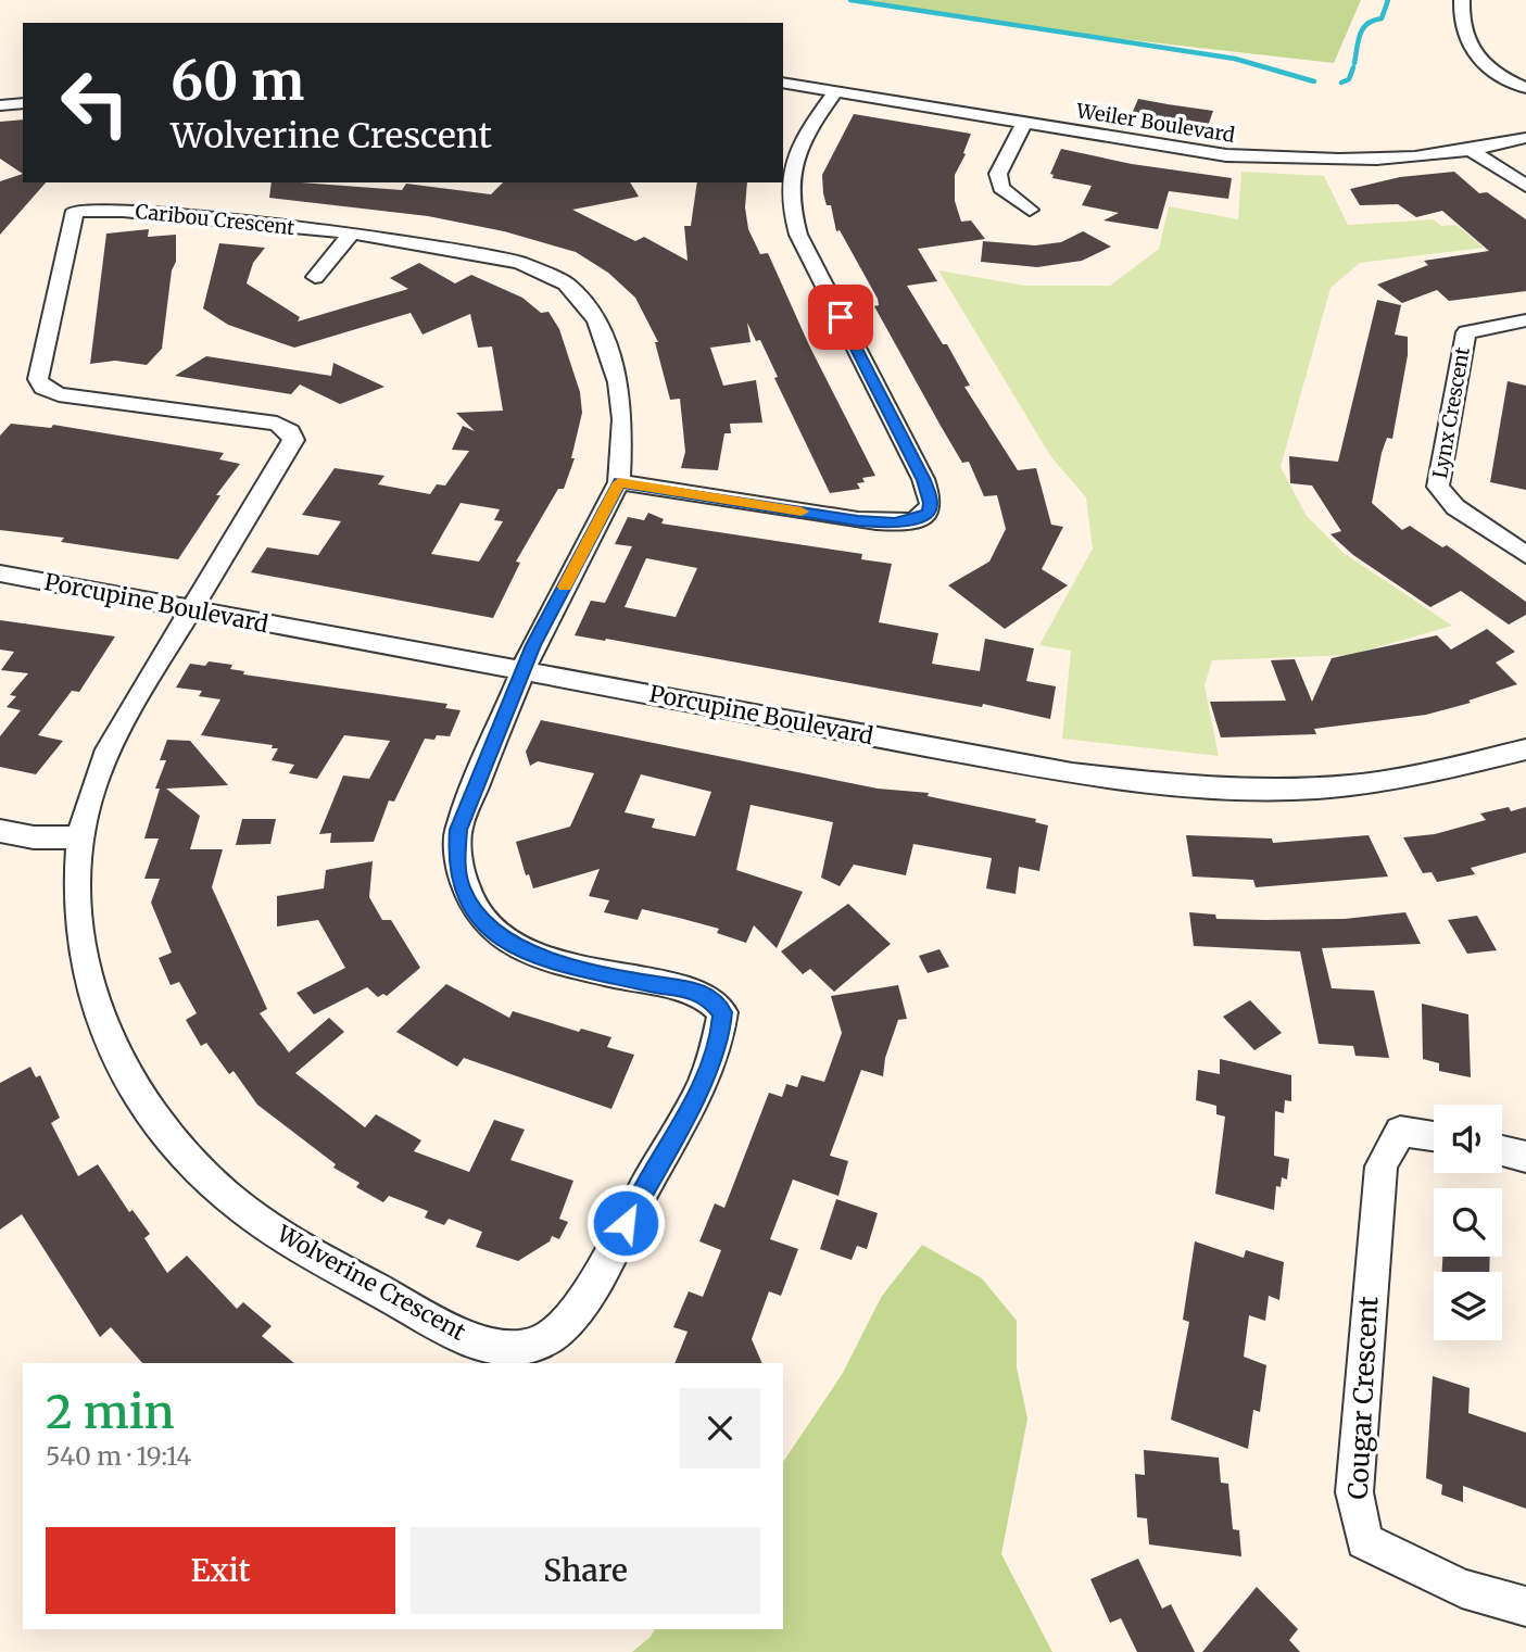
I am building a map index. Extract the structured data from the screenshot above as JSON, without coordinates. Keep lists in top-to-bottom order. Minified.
{"streets":{"street":["Weiler Boulevard","Caribou Crescent","Lynx Crescent","Porcupine Boulevard","Wolverine Crescent","Cougar Crescent"]},"crossings":[["Caribou Crescent","Porcupine Boulevard"],["Caribou Crescent","Wolverine Crescent"],["Porcupine Boulevard","Wolverine Crescent"]],"page":{"turn":["60 m","Wolverine Crescent"],"heading":["2 min","540 m · 19:14"],"buttons":["Exit","Share"]}}
